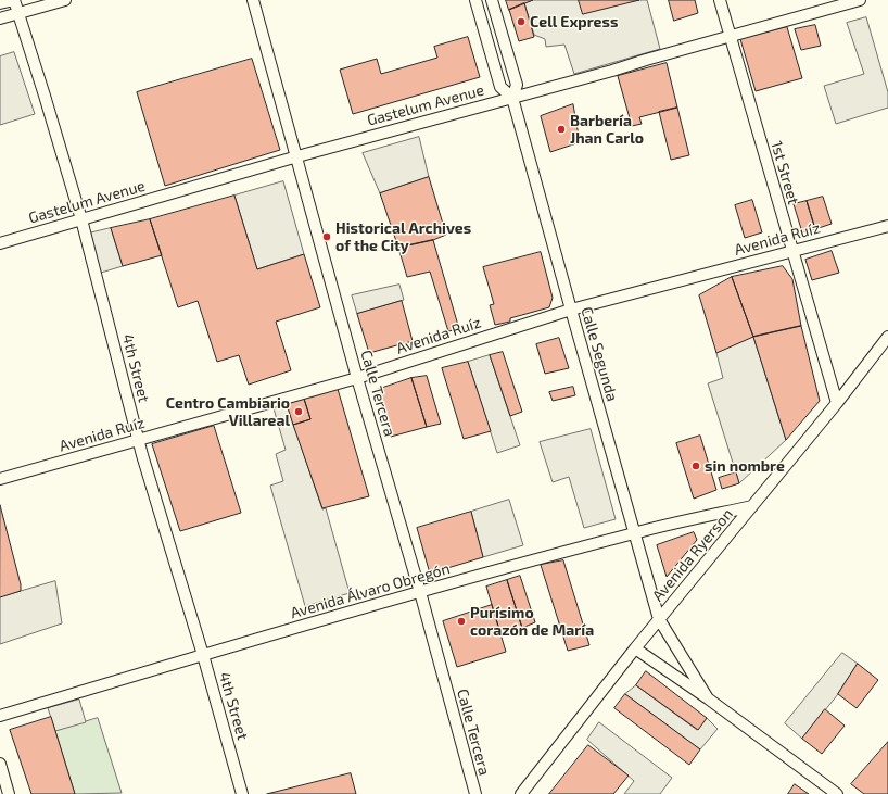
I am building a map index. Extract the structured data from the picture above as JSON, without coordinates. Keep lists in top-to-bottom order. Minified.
{"streets":{"street":["Gastelum Avenue","1st Street","Avenida Ruíz","Calle Segunda","4th Street","Calle Tercera","Avenida Ryerson","Avenida Álvaro Obregón"]},"crossings":[["Gastelum Avenue","1st Street"],["Gastelum Avenue","Calle Segunda"],["Gastelum Avenue","4th Street"],["Gastelum Avenue","Calle Tercera"],["1st Street","Avenida Ruíz"],["1st Street","Avenida Ryerson"],["Avenida Ruíz","Calle Segunda"],["Avenida Ruíz","4th Street"],["Avenida Ruíz","Calle Tercera"],["Calle Segunda","Avenida Ryerson"],["Calle Segunda","Avenida Álvaro Obregón"],["4th Street","Avenida Álvaro Obregón"],["Calle Tercera","Avenida Álvaro Obregón"],["Avenida Ryerson","Avenida Álvaro Obregón"]],"places":["Cell Express","Barbería Jhan Carlo","Historical Archives of the City","Centro Cambiario Villareal","sin nombre","Purísimo corazón de María"]}
